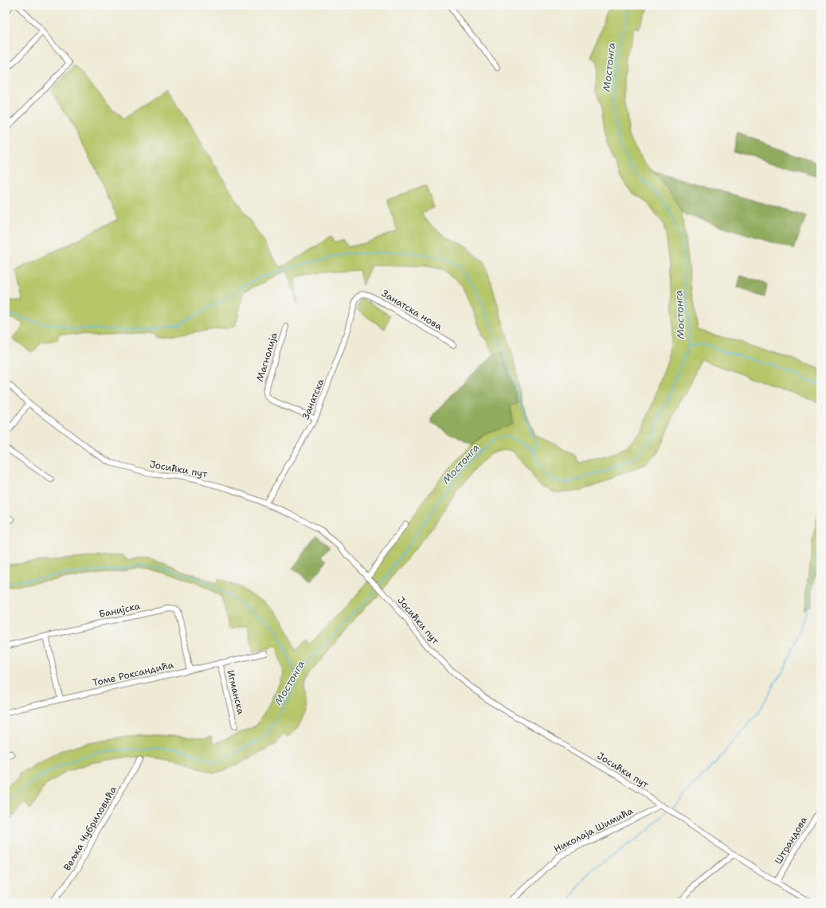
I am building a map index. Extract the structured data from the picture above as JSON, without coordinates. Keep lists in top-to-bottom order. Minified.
{"streets":{"street":["Занатска нова","Магнолија","Занатска","Јосићки пут","Банијска","Томе Роксандића","Игманска","Вељка Чубриловића","Николаја Шимића","Штрандова"]},"crossings":[["Занатска нова","Занатска"],["Магнолија","Занатска"],["Занатска","Јосићки пут"],["Јосићки пут","Николаја Шимића"],["Јосићки пут","Штрандова"],["Банијска","Томе Роксандића"],["Томе Роксандића","Игманска"]],"water":["Мостонга"]}
